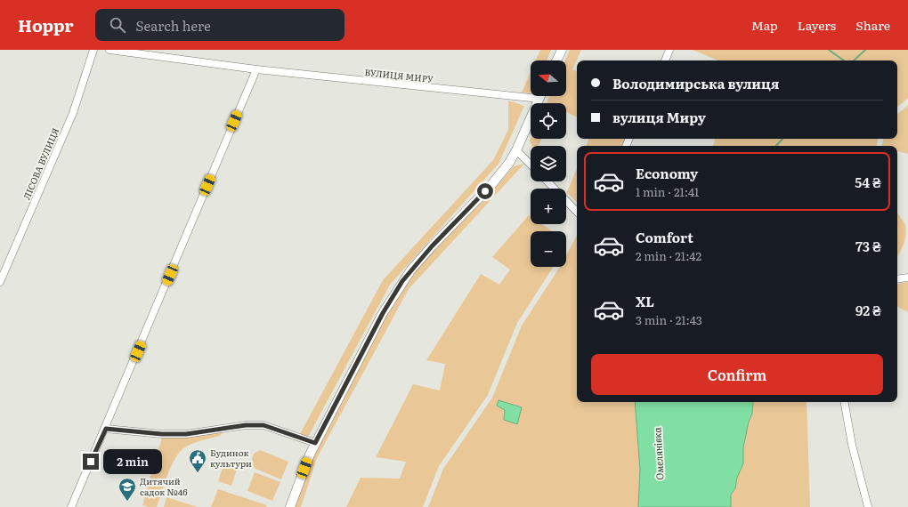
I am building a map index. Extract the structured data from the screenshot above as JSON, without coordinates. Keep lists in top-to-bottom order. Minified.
{"streets":{"street":["ВУЛИЦЯ МИРУ","ЛІСОВА ВУЛИЦЯ"]},"water":["Омелянівка"],"places":{"public building":["Будинок культури"],"school or university":["Дитячий садок №46"]},"north":"left","page":{"header":"Hoppr","search":"Search here","nav":["Map","Layers","Share"],"map_buttons":["+","−"],"banner":["Володимирська вулиця","вулиця Миру"],"list":[{"name":"Economy","note":"1 min · 21:41","value":"54 ₴"},{"name":"Comfort","note":"2 min · 21:42","value":"73 ₴"},{"name":"XL","note":"3 min · 21:43","value":"92 ₴"}],"buttons":"Confirm","bubble":"2 min"}}
